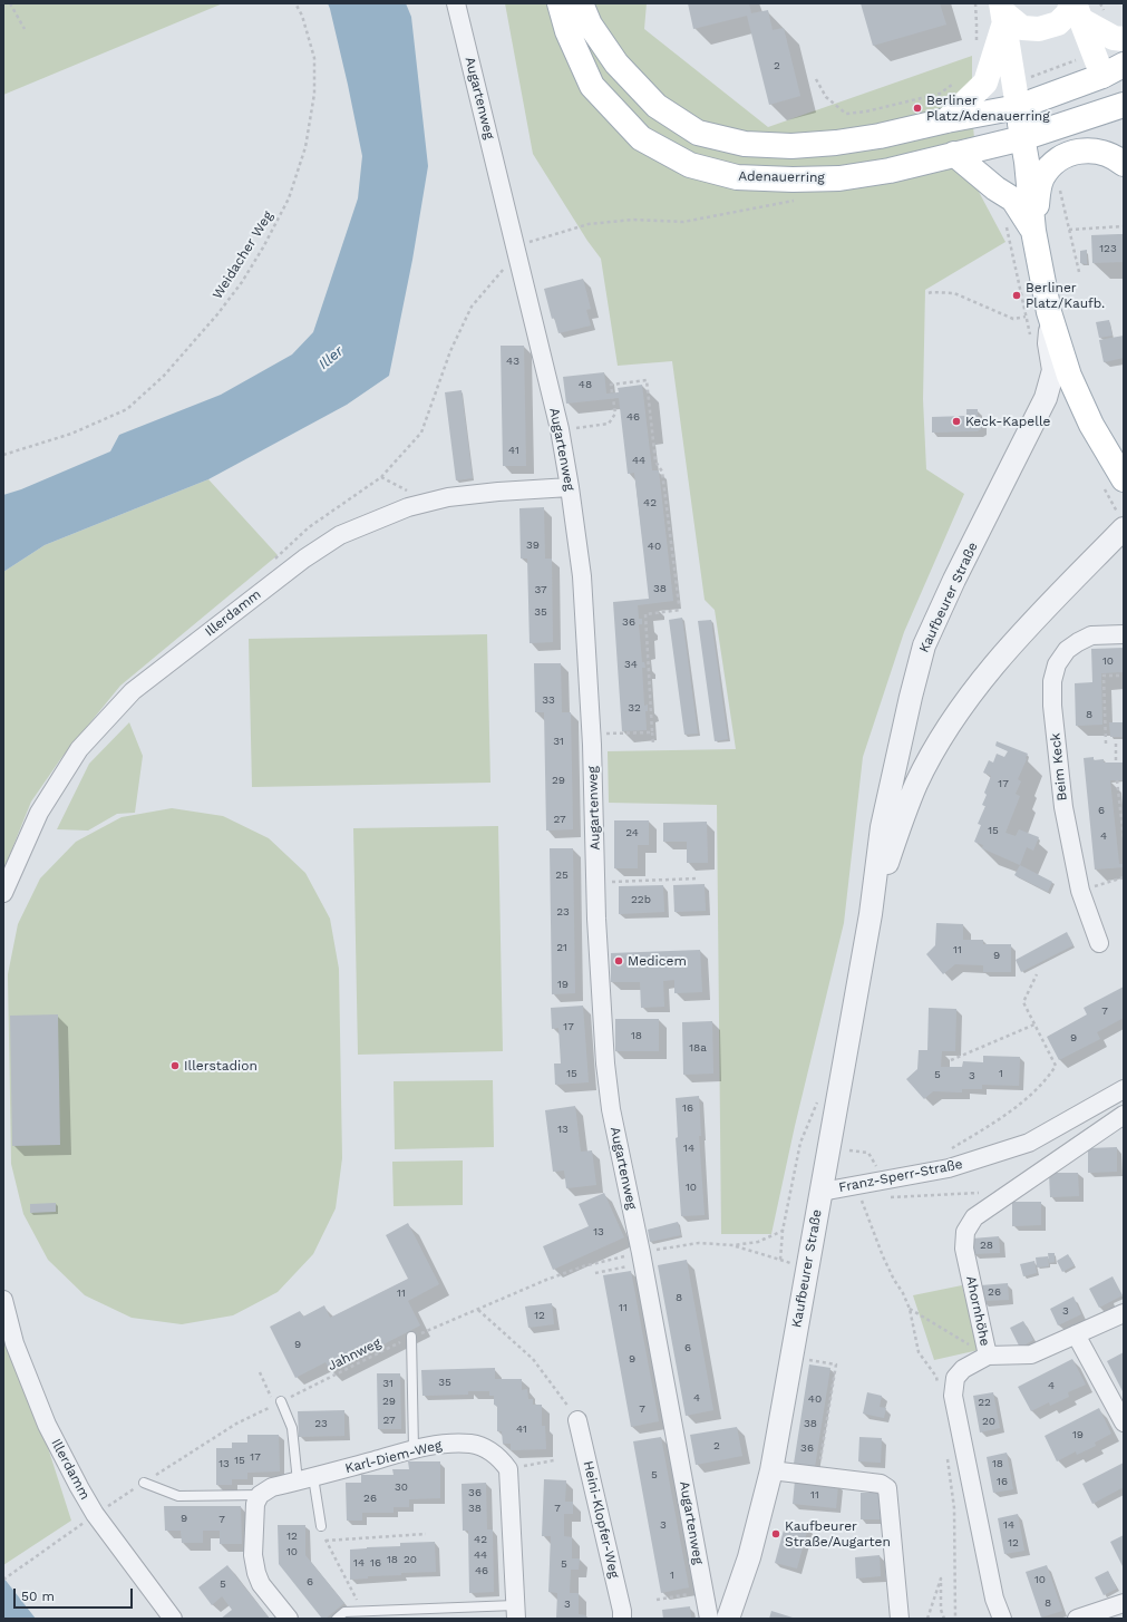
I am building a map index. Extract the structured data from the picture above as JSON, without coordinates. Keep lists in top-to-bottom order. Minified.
{"streets":{"main road":["Adenauerring"],"street":["Augartenweg","Kaufbeurer Straße","Illerdamm","Beim Keck","Franz-Sperr-Straße","Ahornhöhe","Karl-Diem-Weg","Heini-Klopfer-Weg"],"path":["Weidacher Weg","Jahnweg"]},"crossings":[["Augartenweg","Illerdamm"],["Augartenweg","Jahnweg"],["Kaufbeurer Straße","Franz-Sperr-Straße"],["Illerdamm","Jahnweg"]],"water":["Iller"],"places":["Berliner Platz/Adenauerring","Berliner Platz/Kaufb.","Keck-Kapelle","Medicem","Illerstadion","Kaufbeurer Straße/Augarten"],"house_numbers":["2","123","43","48","46","41","44","42","39","40","38","37","35","36","10","34","33","32","8","31","29","17","6","27","15","24","4","25","22b","23","21","11","9","19","7","17","18","9","18a","15","1","5","3","16","13","14","10","13","28","26","11","8","11","3","12","9","6","9","35","31","4","4","40","29","22","7","27","20","23","38","41","19","2","36","17","15","13","18","5","16","30","36","11","26","38","7","9","7","3","14","12","42","12","10","44","18","20","14","16","5","46","1","10","6","5","8","3"],"scale_bar":"50 m"}
